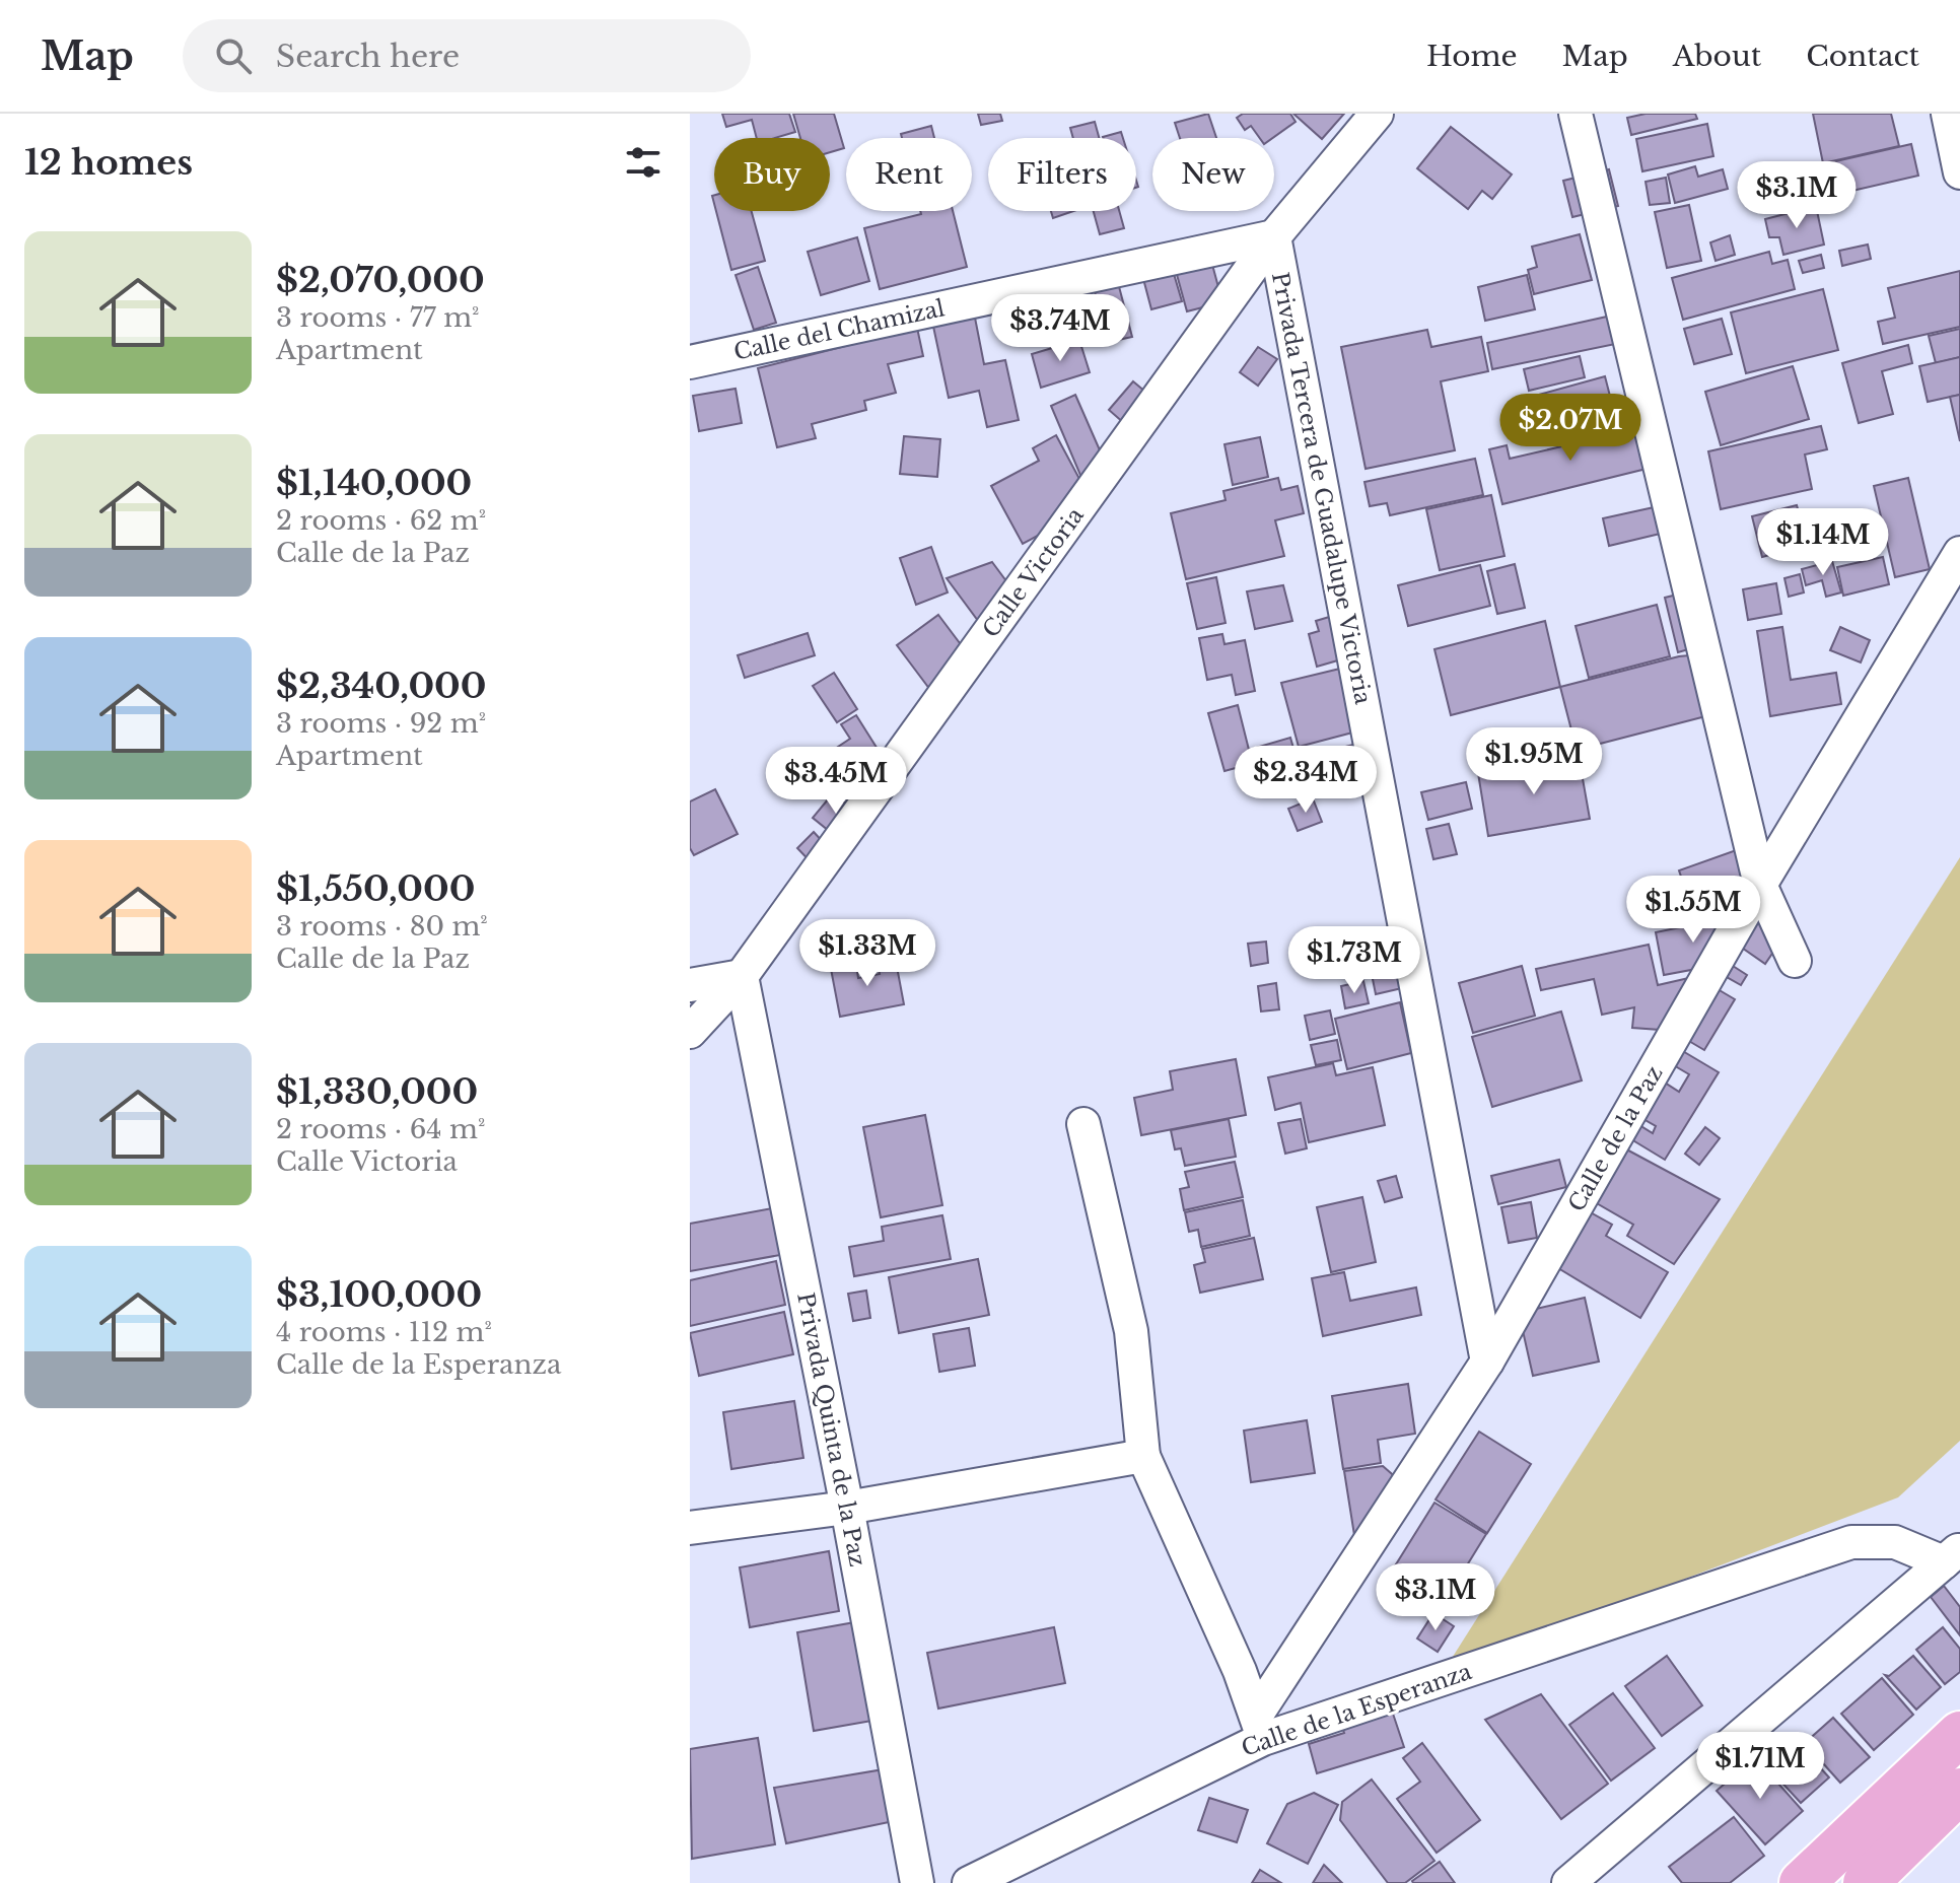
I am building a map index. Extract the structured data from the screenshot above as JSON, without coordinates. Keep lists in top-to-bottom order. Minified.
{"streets":{"street":["Calle del Chamizal","Privada Tercera de Guadalupe Victoria","Calle Victoria","Calle de la Paz","Privada Quinta de la Paz","Calle de la Esperanza"]},"crossings":[["Calle del Chamizal","Privada Tercera de Guadalupe Victoria"],["Calle del Chamizal","Calle Victoria"],["Privada Tercera de Guadalupe Victoria","Calle Victoria"],["Privada Tercera de Guadalupe Victoria","Calle de la Paz"],["Calle Victoria","Privada Quinta de la Paz"],["Calle de la Paz","Calle de la Esperanza"]],"page":{"header":"Map","search":"Search here","nav":["Home","Map","About","Contact"],"heading":"12 homes","chip":["Buy","Rent","Filters","New"],"price":["$3.1M","$3.74M","$2.07M","$1.14M","$1.95M","$2.34M","$3.45M","$1.55M","$1.33M","$1.73M","$3.1M","$1.71M"],"list":[{"name":"$2,070,000","note":"3 rooms · 77 m² · Apartment"},{"name":"$1,140,000","note":"2 rooms · 62 m² · Calle de la Paz"},{"name":"$2,340,000","note":"3 rooms · 92 m² · Apartment"},{"name":"$1,550,000","note":"3 rooms · 80 m² · Calle de la Paz"},{"name":"$1,330,000","note":"2 rooms · 64 m² · Calle Victoria"},{"name":"$3,100,000","note":"4 rooms · 112 m² · Calle de la Esperanza"}]}}
